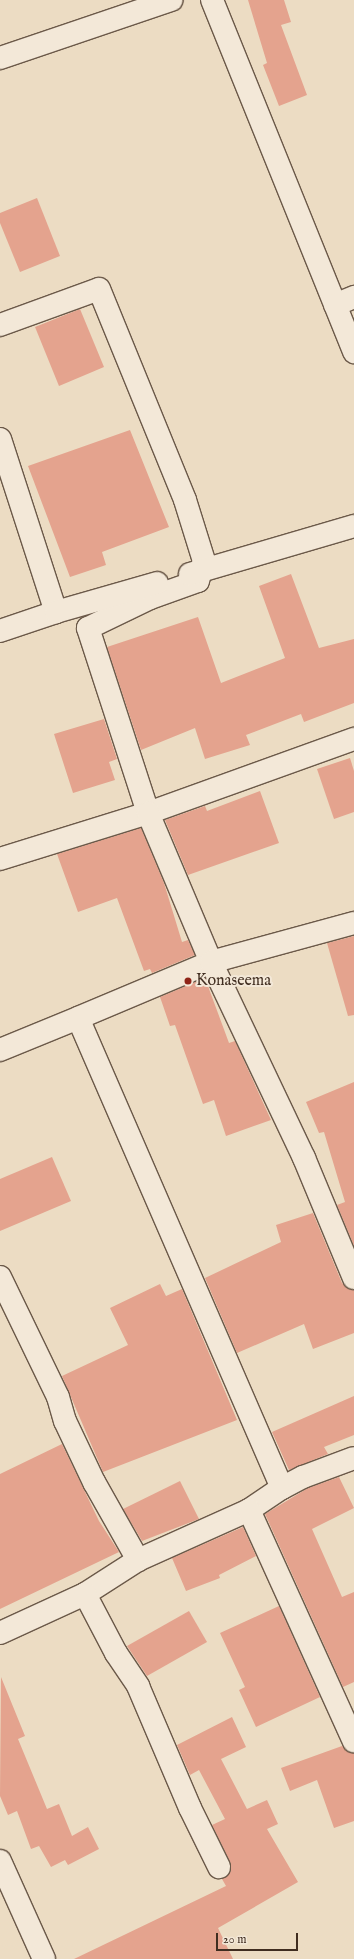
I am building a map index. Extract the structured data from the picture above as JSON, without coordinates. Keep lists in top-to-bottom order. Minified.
{"places":["Konaseema"],"scale_bar":"20 m"}
